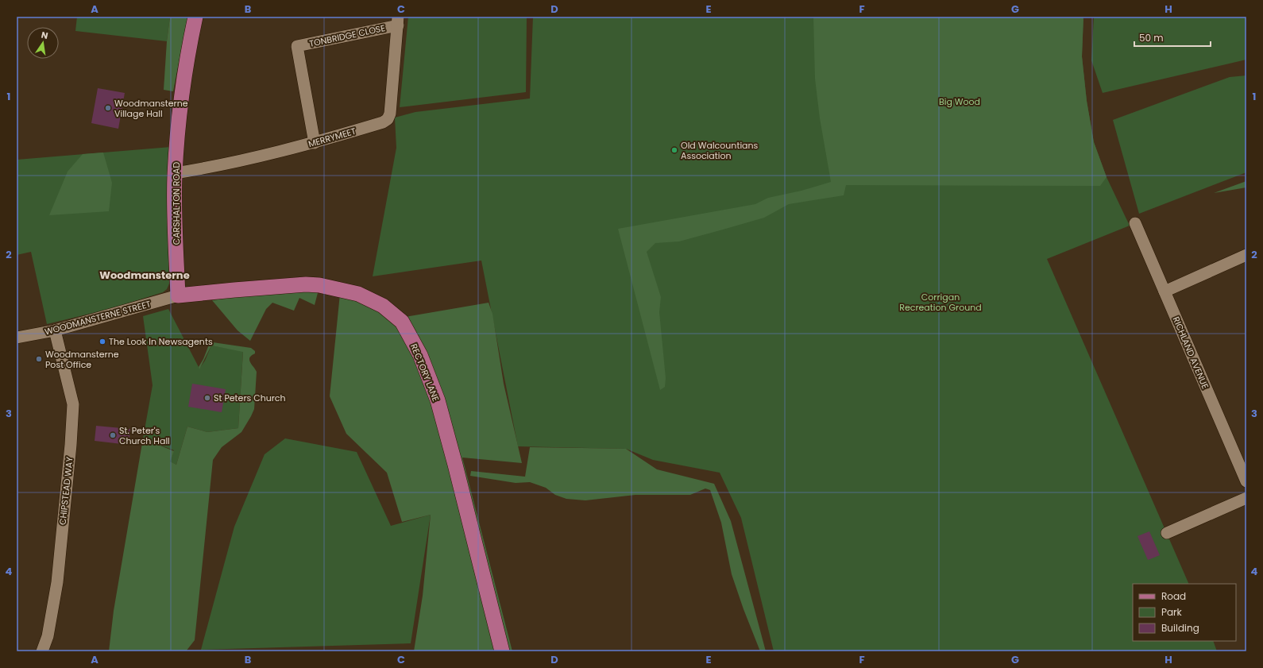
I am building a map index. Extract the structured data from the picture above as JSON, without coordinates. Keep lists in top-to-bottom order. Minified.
{"streets":{"main road":["CARSHALTON ROAD","RECTORY LANE"],"street":["TONBRIDGE CLOSE","MERRYMEET","WOODMANSTERNE STREET","RICHLAND AVENUE","CHIPSTEAD WAY"]},"crossings":[["TONBRIDGE CLOSE","MERRYMEET"],["MERRYMEET","CARSHALTON ROAD"],["CARSHALTON ROAD","WOODMANSTERNE STREET"],["CARSHALTON ROAD","RECTORY LANE"],["WOODMANSTERNE STREET","RECTORY LANE"],["WOODMANSTERNE STREET","CHIPSTEAD WAY"]],"districts":["Woodmansterne"],"parks":["Big Wood","Corrigan Recreation Ground"],"places":["Woodmansterne Village Hall","Old Walcountians Association","The Look In Newsagents","Woodmansterne Post Office","St Peters Church","St. Peter's Church Hall"],"legend":["Road","Park","Building"],"scale_bar":"50 m","north":"top","grid":{"columns":["A","B","C","D","E","F","G","H"],"rows":["1","2","3","4"]}}
